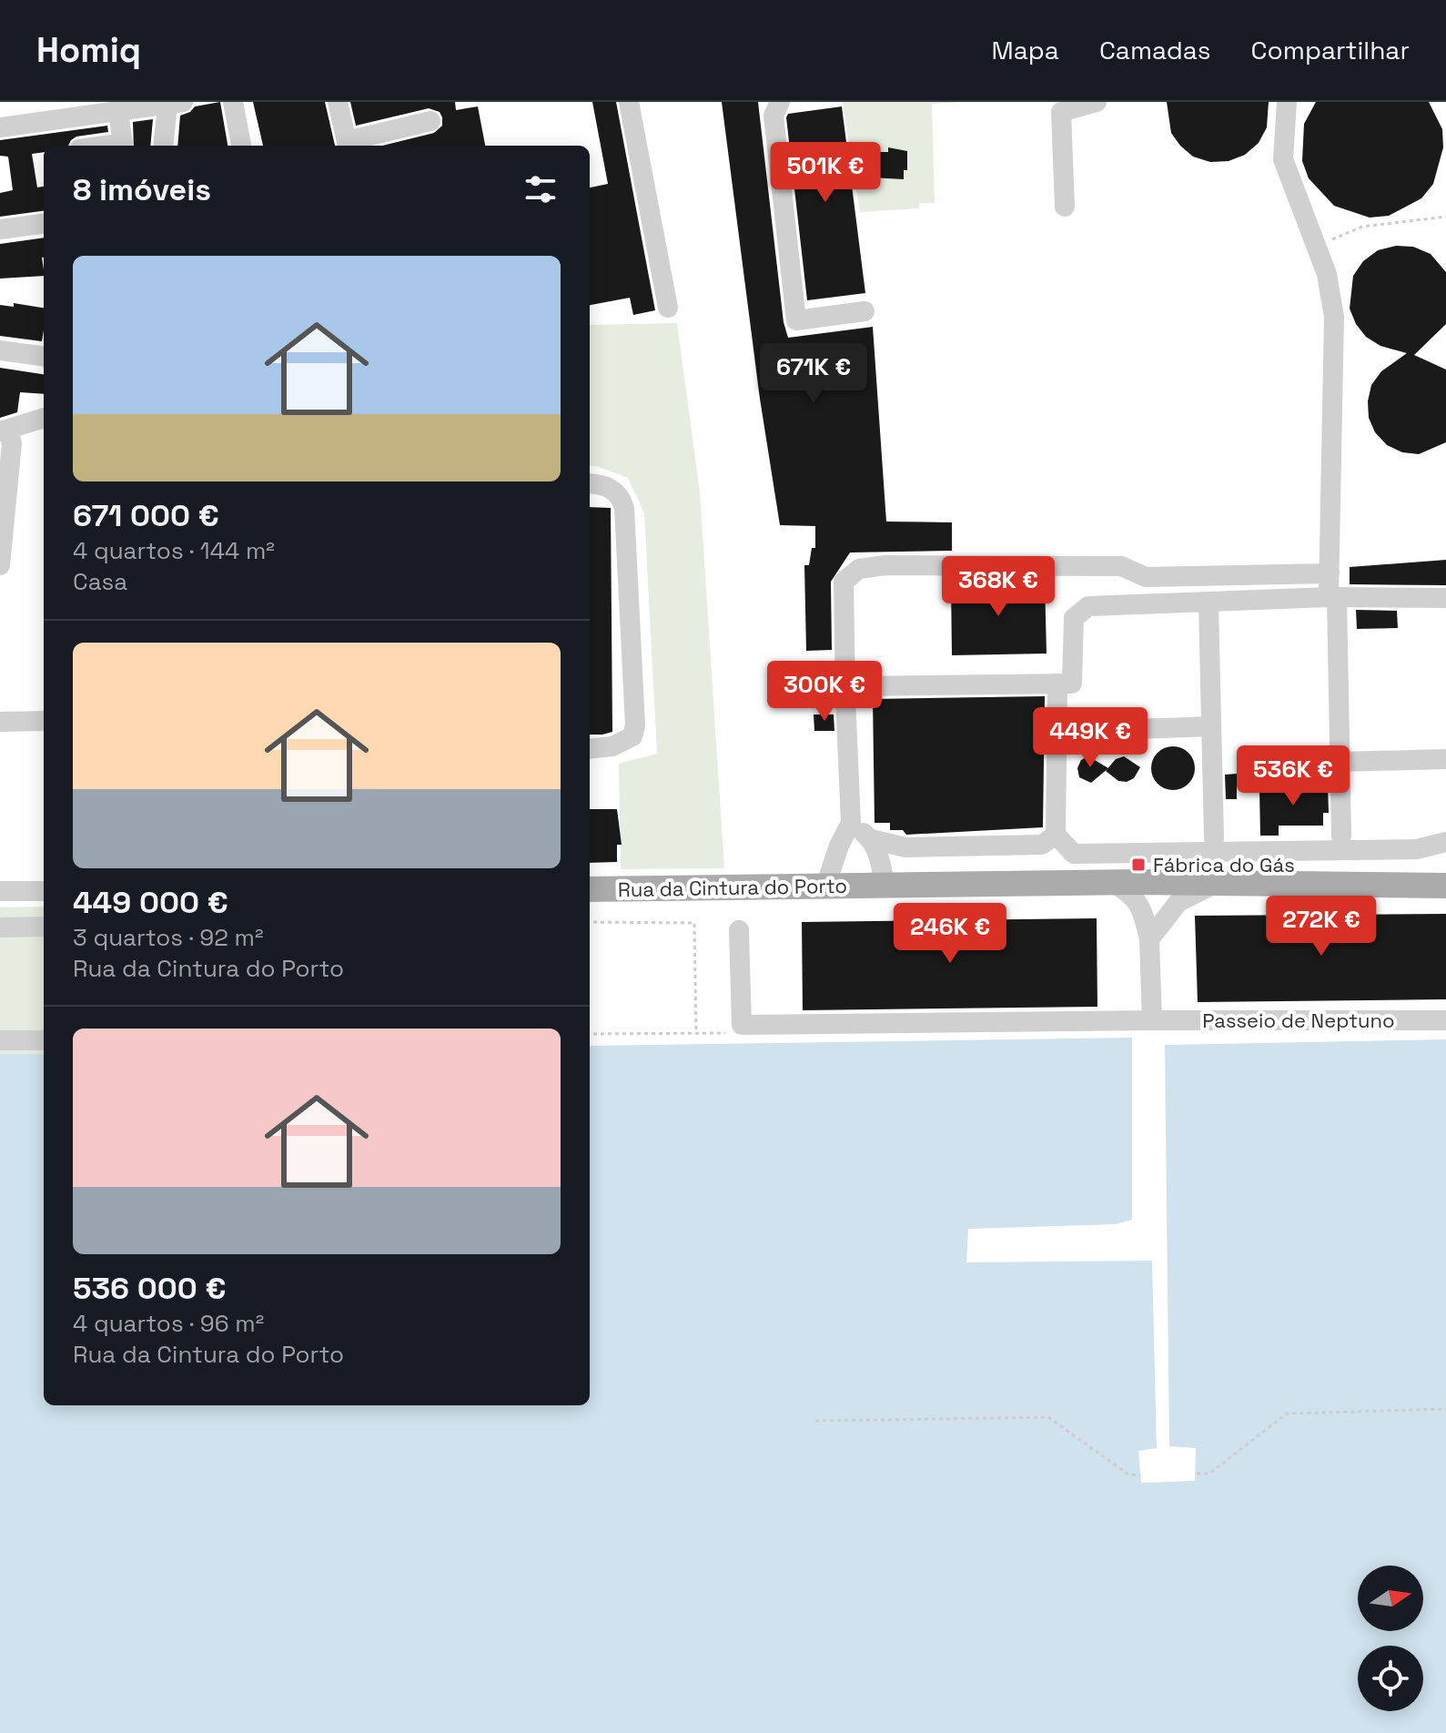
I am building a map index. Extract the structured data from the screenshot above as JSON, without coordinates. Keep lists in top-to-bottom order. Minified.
{"streets":{"main road":["Rua da Cintura do Porto"],"street":["Passeio de Neptuno"]},"places":{"transit":["Fábrica do Gás"]},"north":"right","page":{"header":"Homiq","nav":["Mapa","Camadas","Compartilhar"],"price":["501K €","671K €","368K €","300K €","449K €","536K €","272K €","246K €"],"heading":"8 imóveis","list":[{"name":"671 000 €","note":"4 quartos · 144 m² · Casa"},{"name":"449 000 €","note":"3 quartos · 92 m² · Rua da Cintura do Porto"},{"name":"536 000 €","note":"4 quartos · 96 m² · Rua da Cintura do Porto"}]}}
